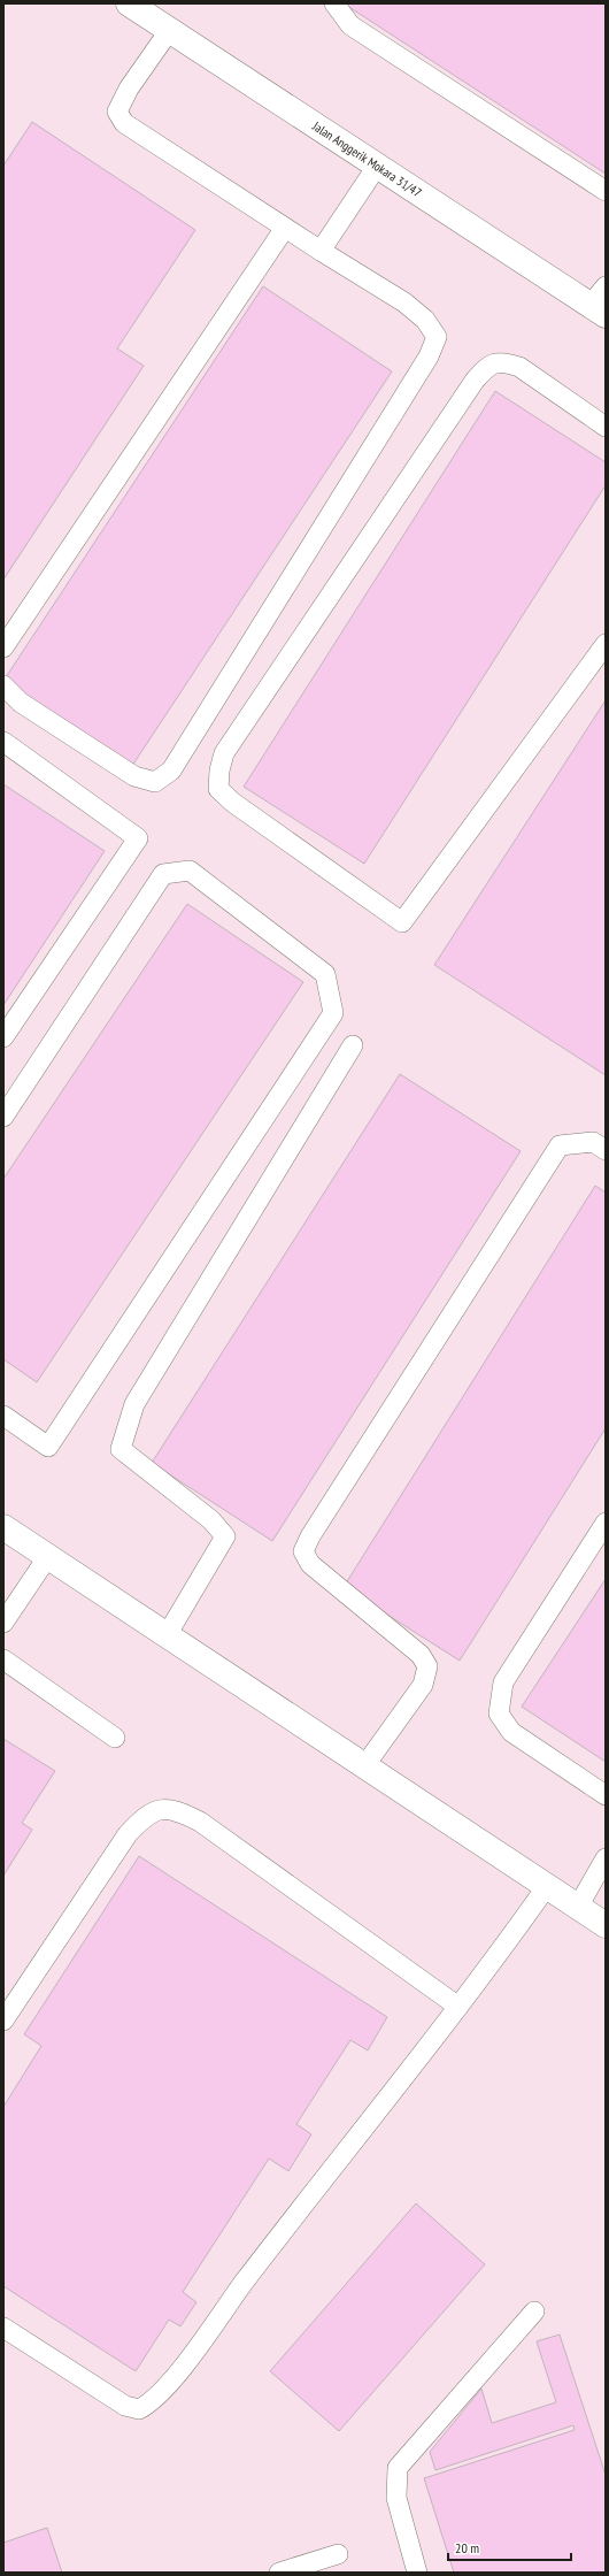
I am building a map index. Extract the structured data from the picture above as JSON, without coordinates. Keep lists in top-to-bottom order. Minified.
{"streets":{"street":["Jalan Anggerik Mokara 31/47"]},"scale_bar":"20 m"}
